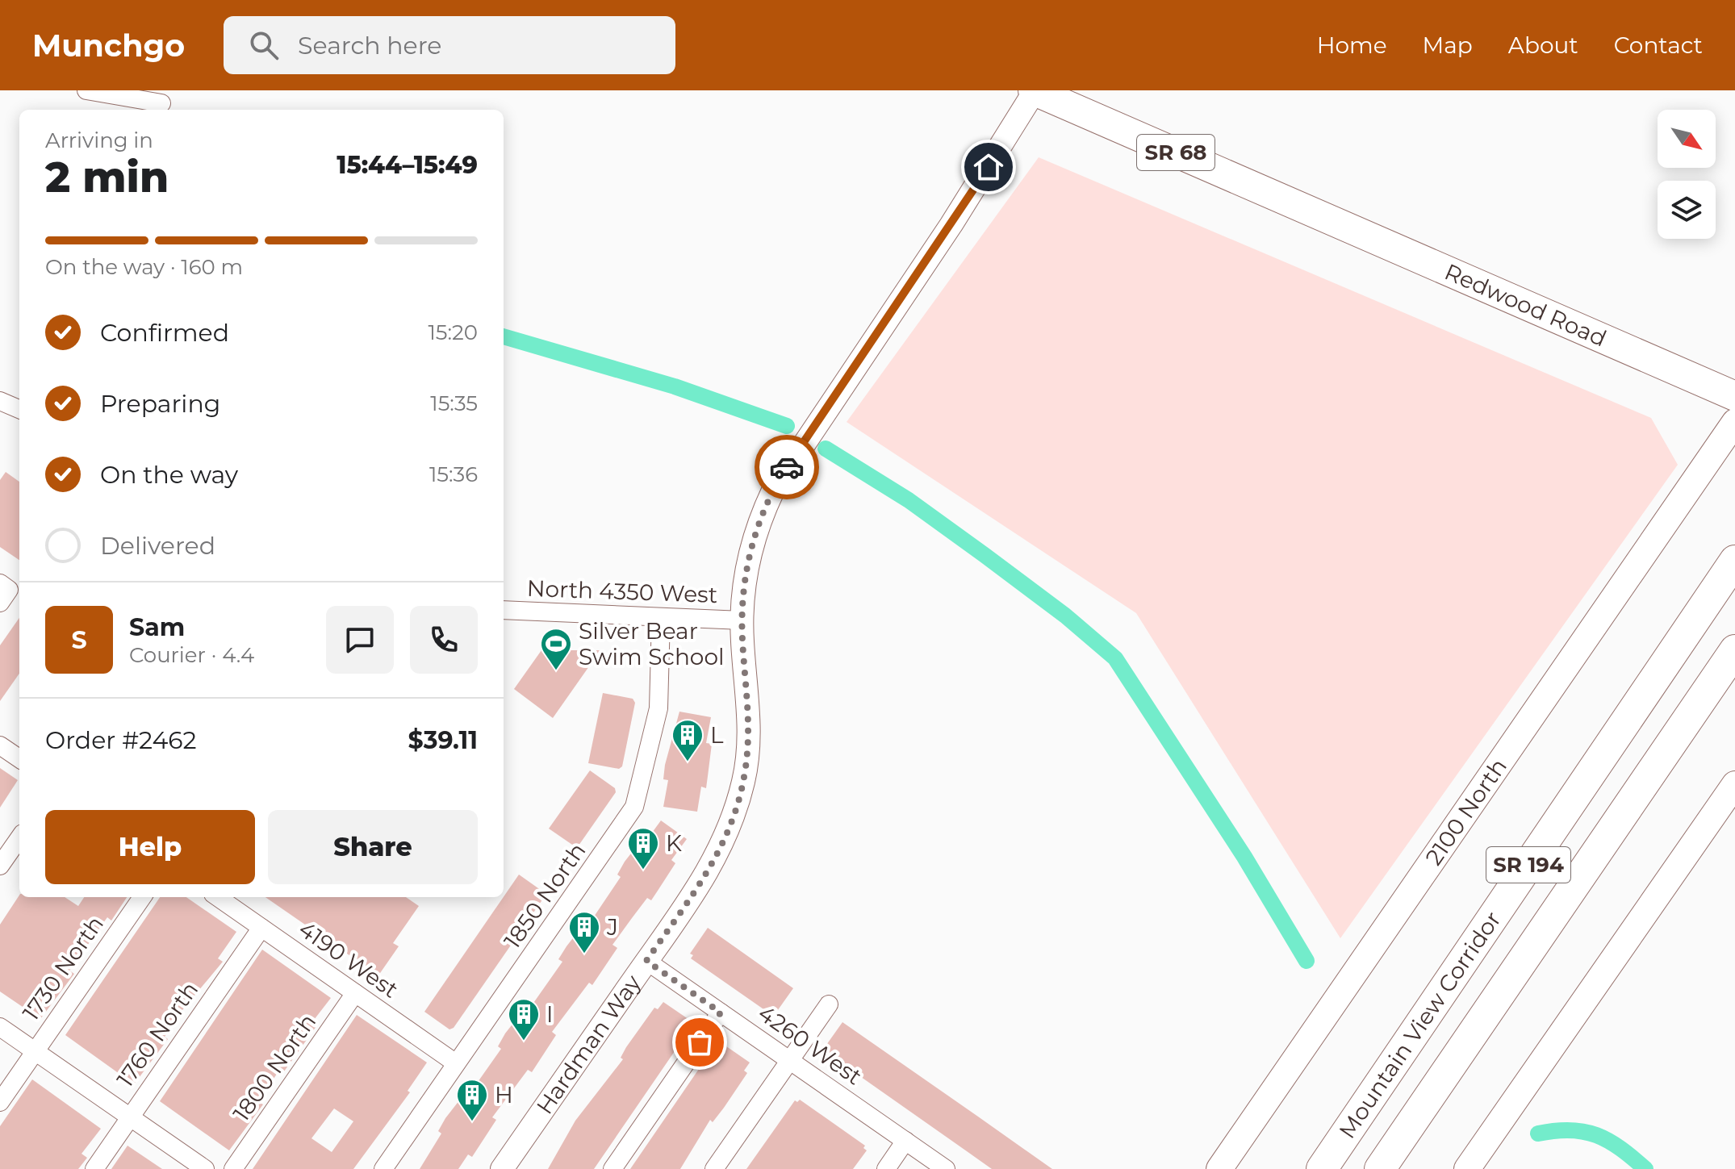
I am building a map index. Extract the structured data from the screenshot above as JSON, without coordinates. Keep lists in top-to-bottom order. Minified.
{"streets":{"highway":["SR 194","Mountain View Corridor"],"main road":["SR 68","Redwood Road","2100 North"],"street":["North 4350 West","1850 North","4190 West","1730 North","1760 North","Hardman Way","4260 West","1800 North"]},"crossings":[["Redwood Road","Hardman Way"],["North 4350 West","1850 North"],["North 4350 West","Hardman Way"],["1850 North","4190 West"],["4190 West","1760 North"],["4190 West","1800 North"],["Hardman Way","4260 West"]],"places":{"sports":["Silver Bear Swim School"],"building":["L","K","J","I","H"]},"north":"bottom right","page":{"header":"Munchgo","search":"Search here","nav":["Home","Map","About","Contact"],"heading":["2 min","Arriving in","15:44–15:49"],"panel":["Sam","Courier · 4.4","Order #2462","$39.11"],"bar":"On the way · 160 m","list":[["Confirmed","15:20"],["Preparing","15:35"],["On the way","15:36"],"Delivered"],"round":"S","buttons":["Help","Share"]}}
